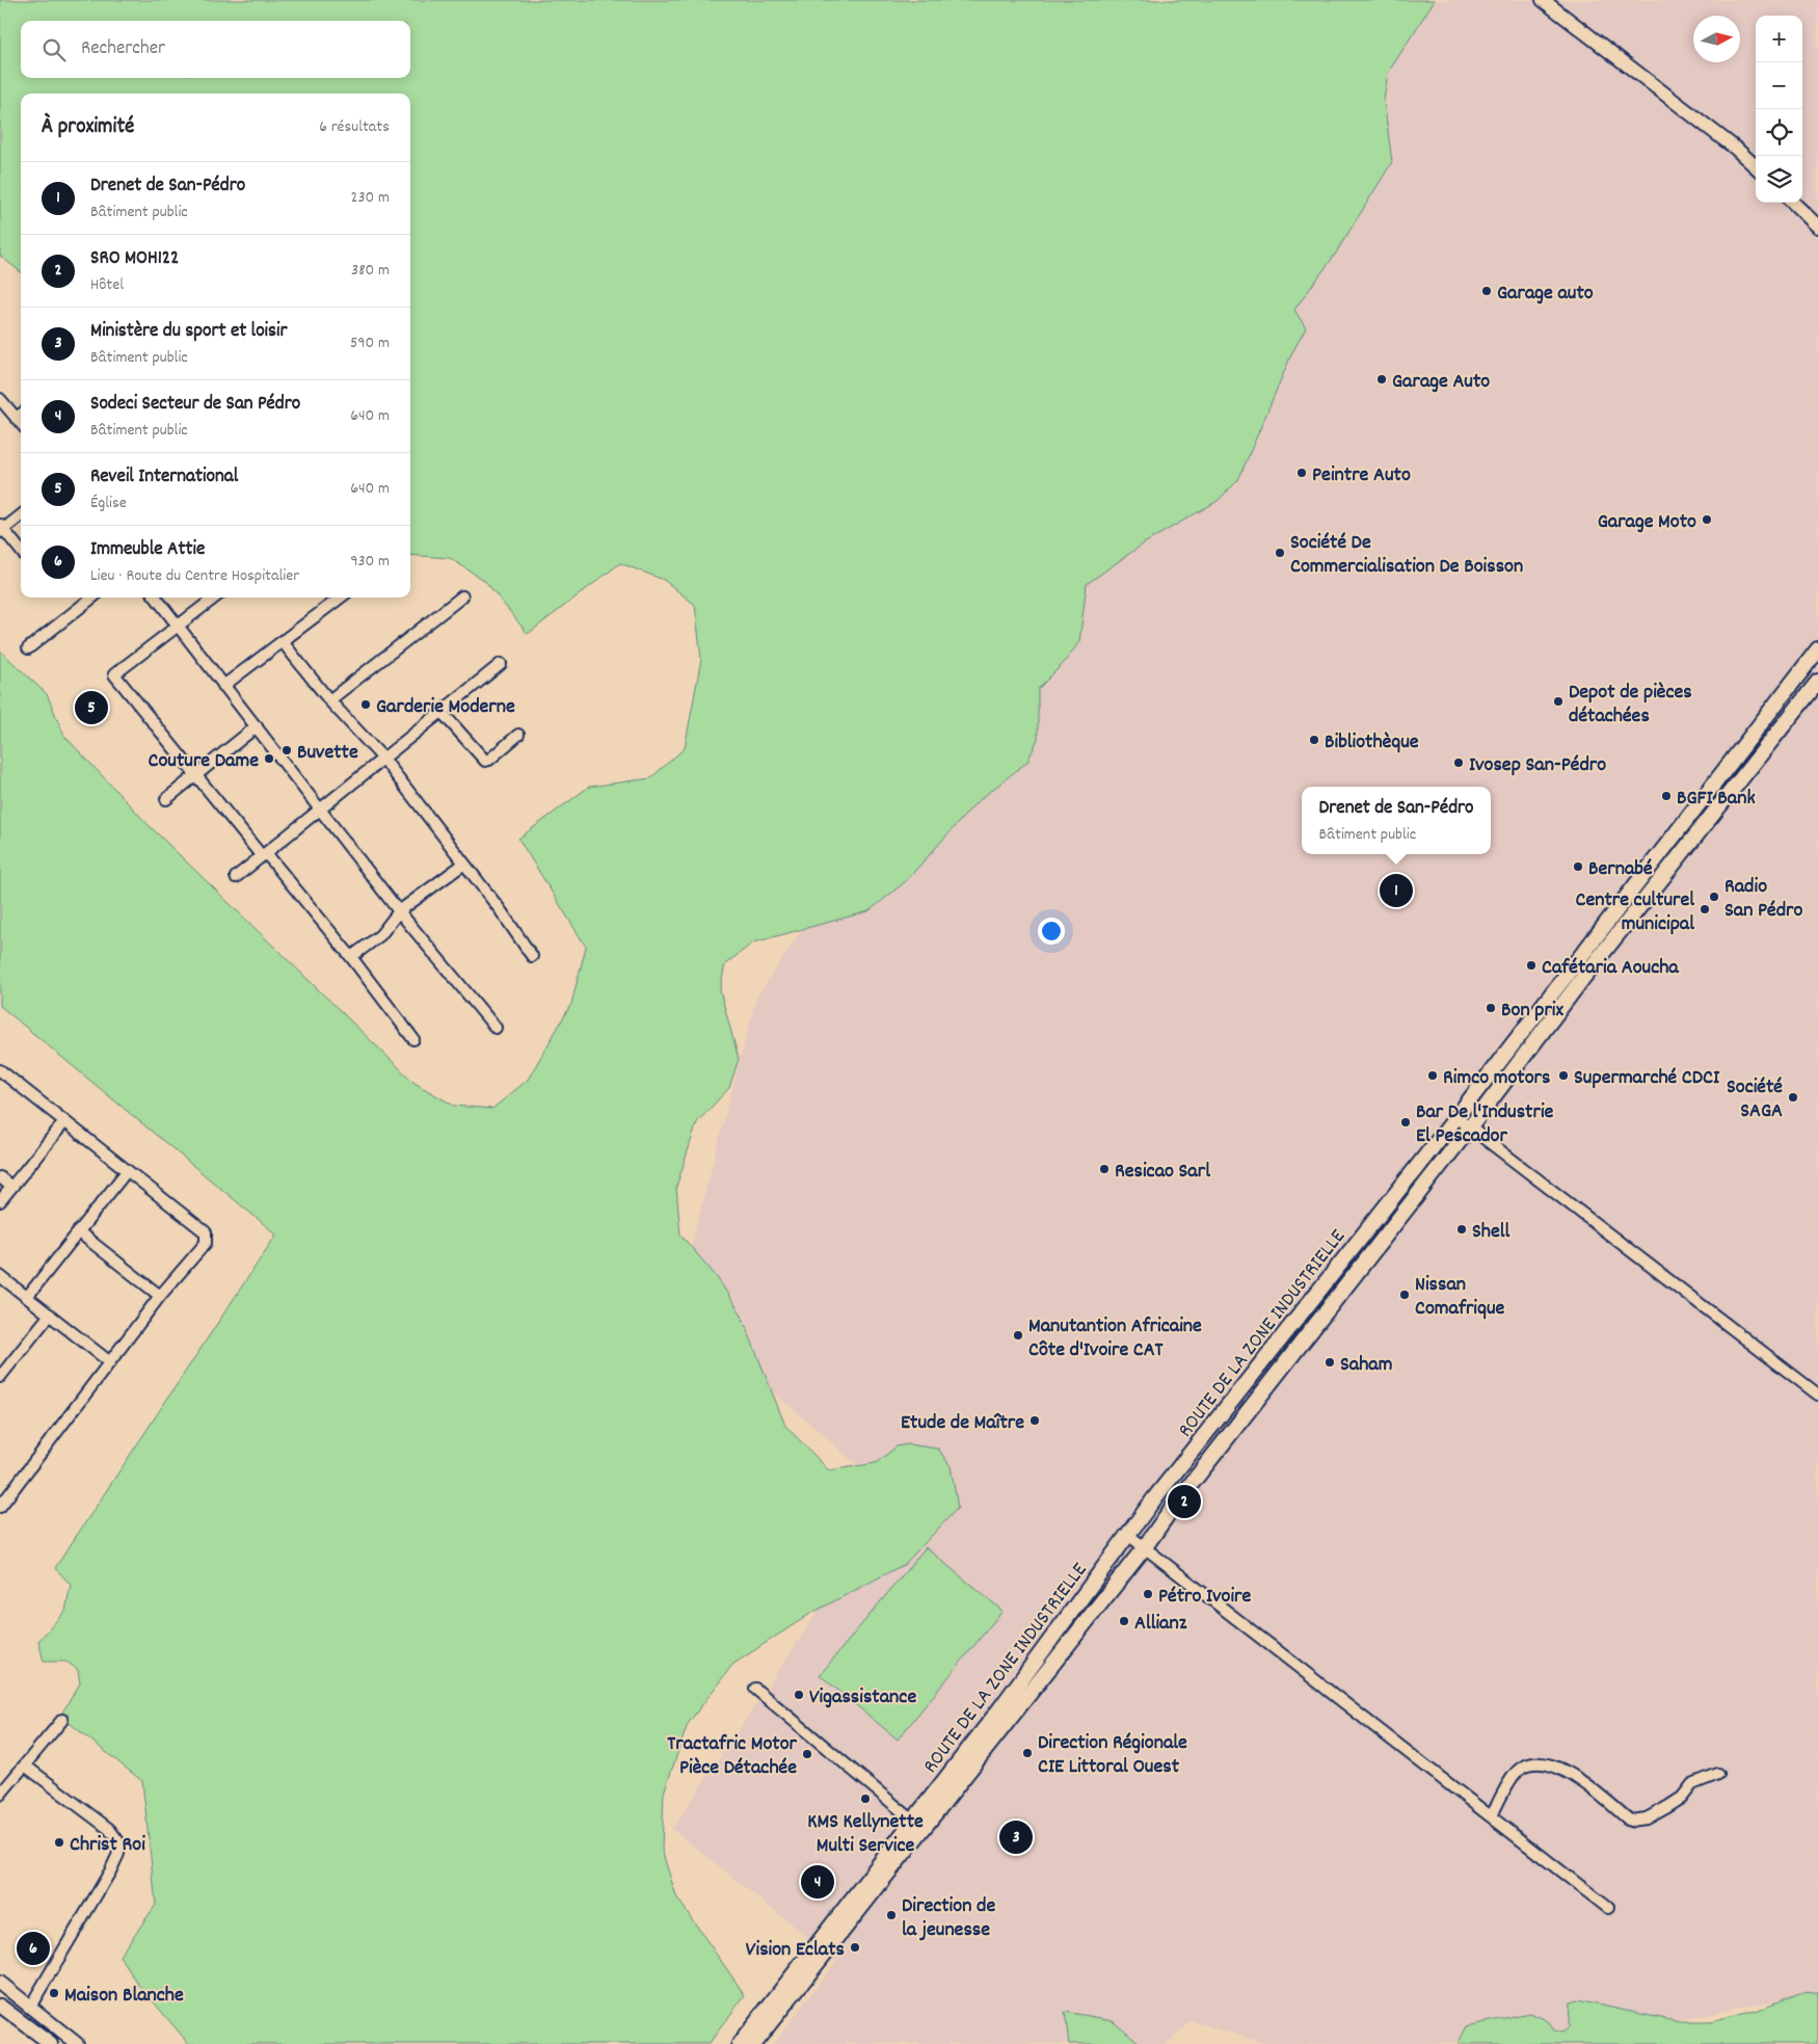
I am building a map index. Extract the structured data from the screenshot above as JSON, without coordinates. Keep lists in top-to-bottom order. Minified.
{"streets":{"main road":["ROUTE DE LA ZONE INDUSTRIELLE"]},"places":["Garage auto","Garage Auto","Peintre Auto","Garage Moto","Société De Commercialisation De Boisson","Depot de pièces détachées","Garderie Moderne","Bibliothèque","Buvette","Couture Dame","Ivosep San-Pédro","BGFI Bank","Bernabé","Radio San Pédro","Centre culturel municipal","Cafétaria Aoucha","Bon prix","Rimco motors","Supermarché CDCI","Société SAGA","Bar De l'Industrie El Pescador","Resicao Sarl","Shell","Nissan Comafrique","Manutantion Africaine Côte d'Ivoire CAT","Saham","Etude de Maître","Pétro Ivoire","Allianz","Vigassistance","Direction Régionale CIE Littoral Ouest","Tractafric Motor Pièce Détachée","KMS Kellynette Multi Service","Christ Roi","Direction de la jeunesse","Vision Eclats","Maison Blanche"],"north":"right","page":{"map_buttons":["+","−"],"search":"Rechercher","heading":["À proximité","6 résultats"],"list":[{"mark":"1","name":"Drenet de San-Pédro","note":"Bâtiment public","value":"230 m"},{"mark":"2","name":"SRO MOH122","note":"Hôtel","value":"380 m"},{"mark":"3","name":"Ministère du sport et loisir","note":"Bâtiment public","value":"590 m"},{"mark":"4","name":"Sodeci Secteur de San Pédro","note":"Bâtiment public","value":"640 m"},{"mark":"5","name":"Reveil International","note":"Église","value":"640 m"},{"mark":"6","name":"Immeuble Attie","note":"Lieu · Route du Centre Hospitalier","value":"930 m"}],"pins":["5","1","2","3","4","6"],"popup":["Drenet de San-Pédro","Bâtiment public"]}}
